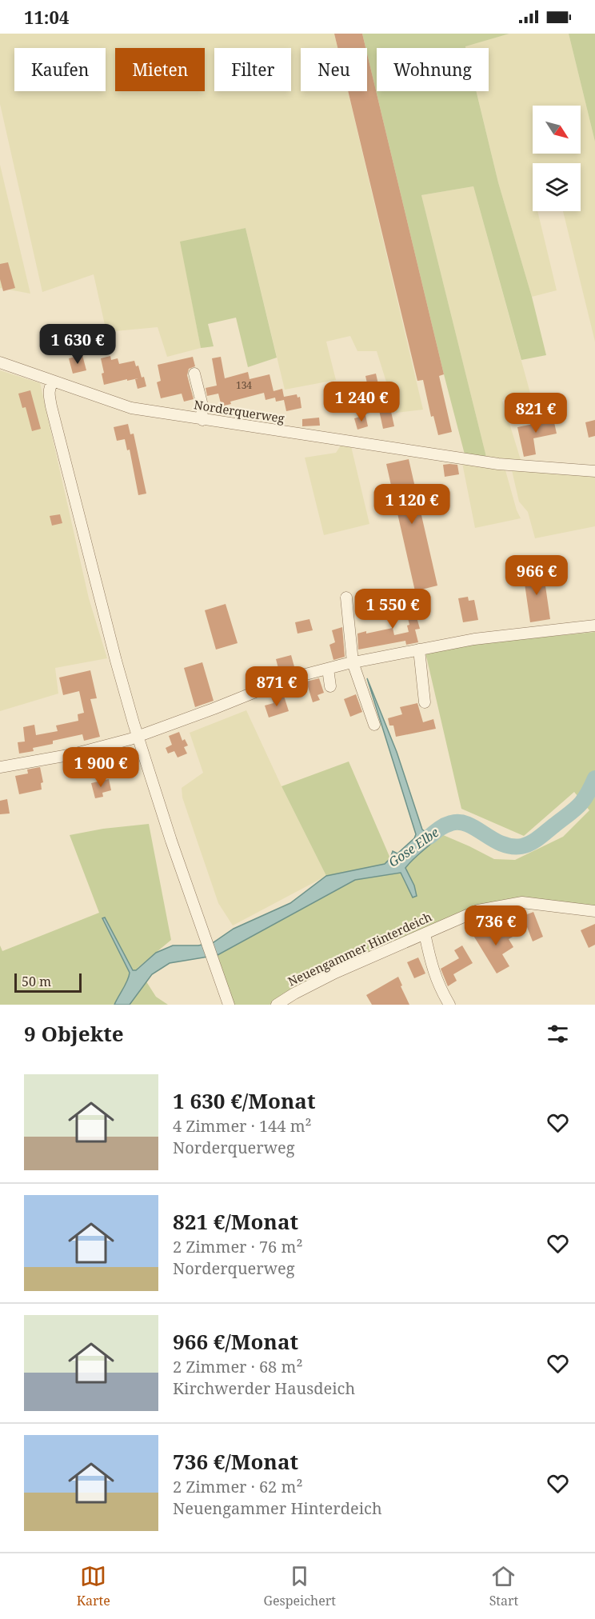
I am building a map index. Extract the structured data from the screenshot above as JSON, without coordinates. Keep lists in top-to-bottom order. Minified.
{"streets":{"street":["Norderquerweg","Neuengammer Hinterdeich"]},"water":["Gose Elbe"],"house_numbers":["134"],"scale_bar":"50 m","north":"bottom right","page":{"status":"11:04","chip":["Kaufen","Mieten","Filter","Neu","Wohnung"],"price":["1 630 €","1 240 €","821 €","1 120 €","966 €","1 550 €","871 €","1 900 €","736 €"],"scale":"50 m","heading":"9 Objekte","list":[{"name":"1 630 €/Monat","note":"4 Zimmer · 144 m² · Norderquerweg"},{"name":"821 €/Monat","note":"2 Zimmer · 76 m² · Norderquerweg"},{"name":"966 €/Monat","note":"2 Zimmer · 68 m² · Kirchwerder Hausdeich"},{"name":"736 €/Monat","note":"2 Zimmer · 62 m² · Neuengammer Hinterdeich"}],"tabs":["Karte","Gespeichert","Start"]}}
